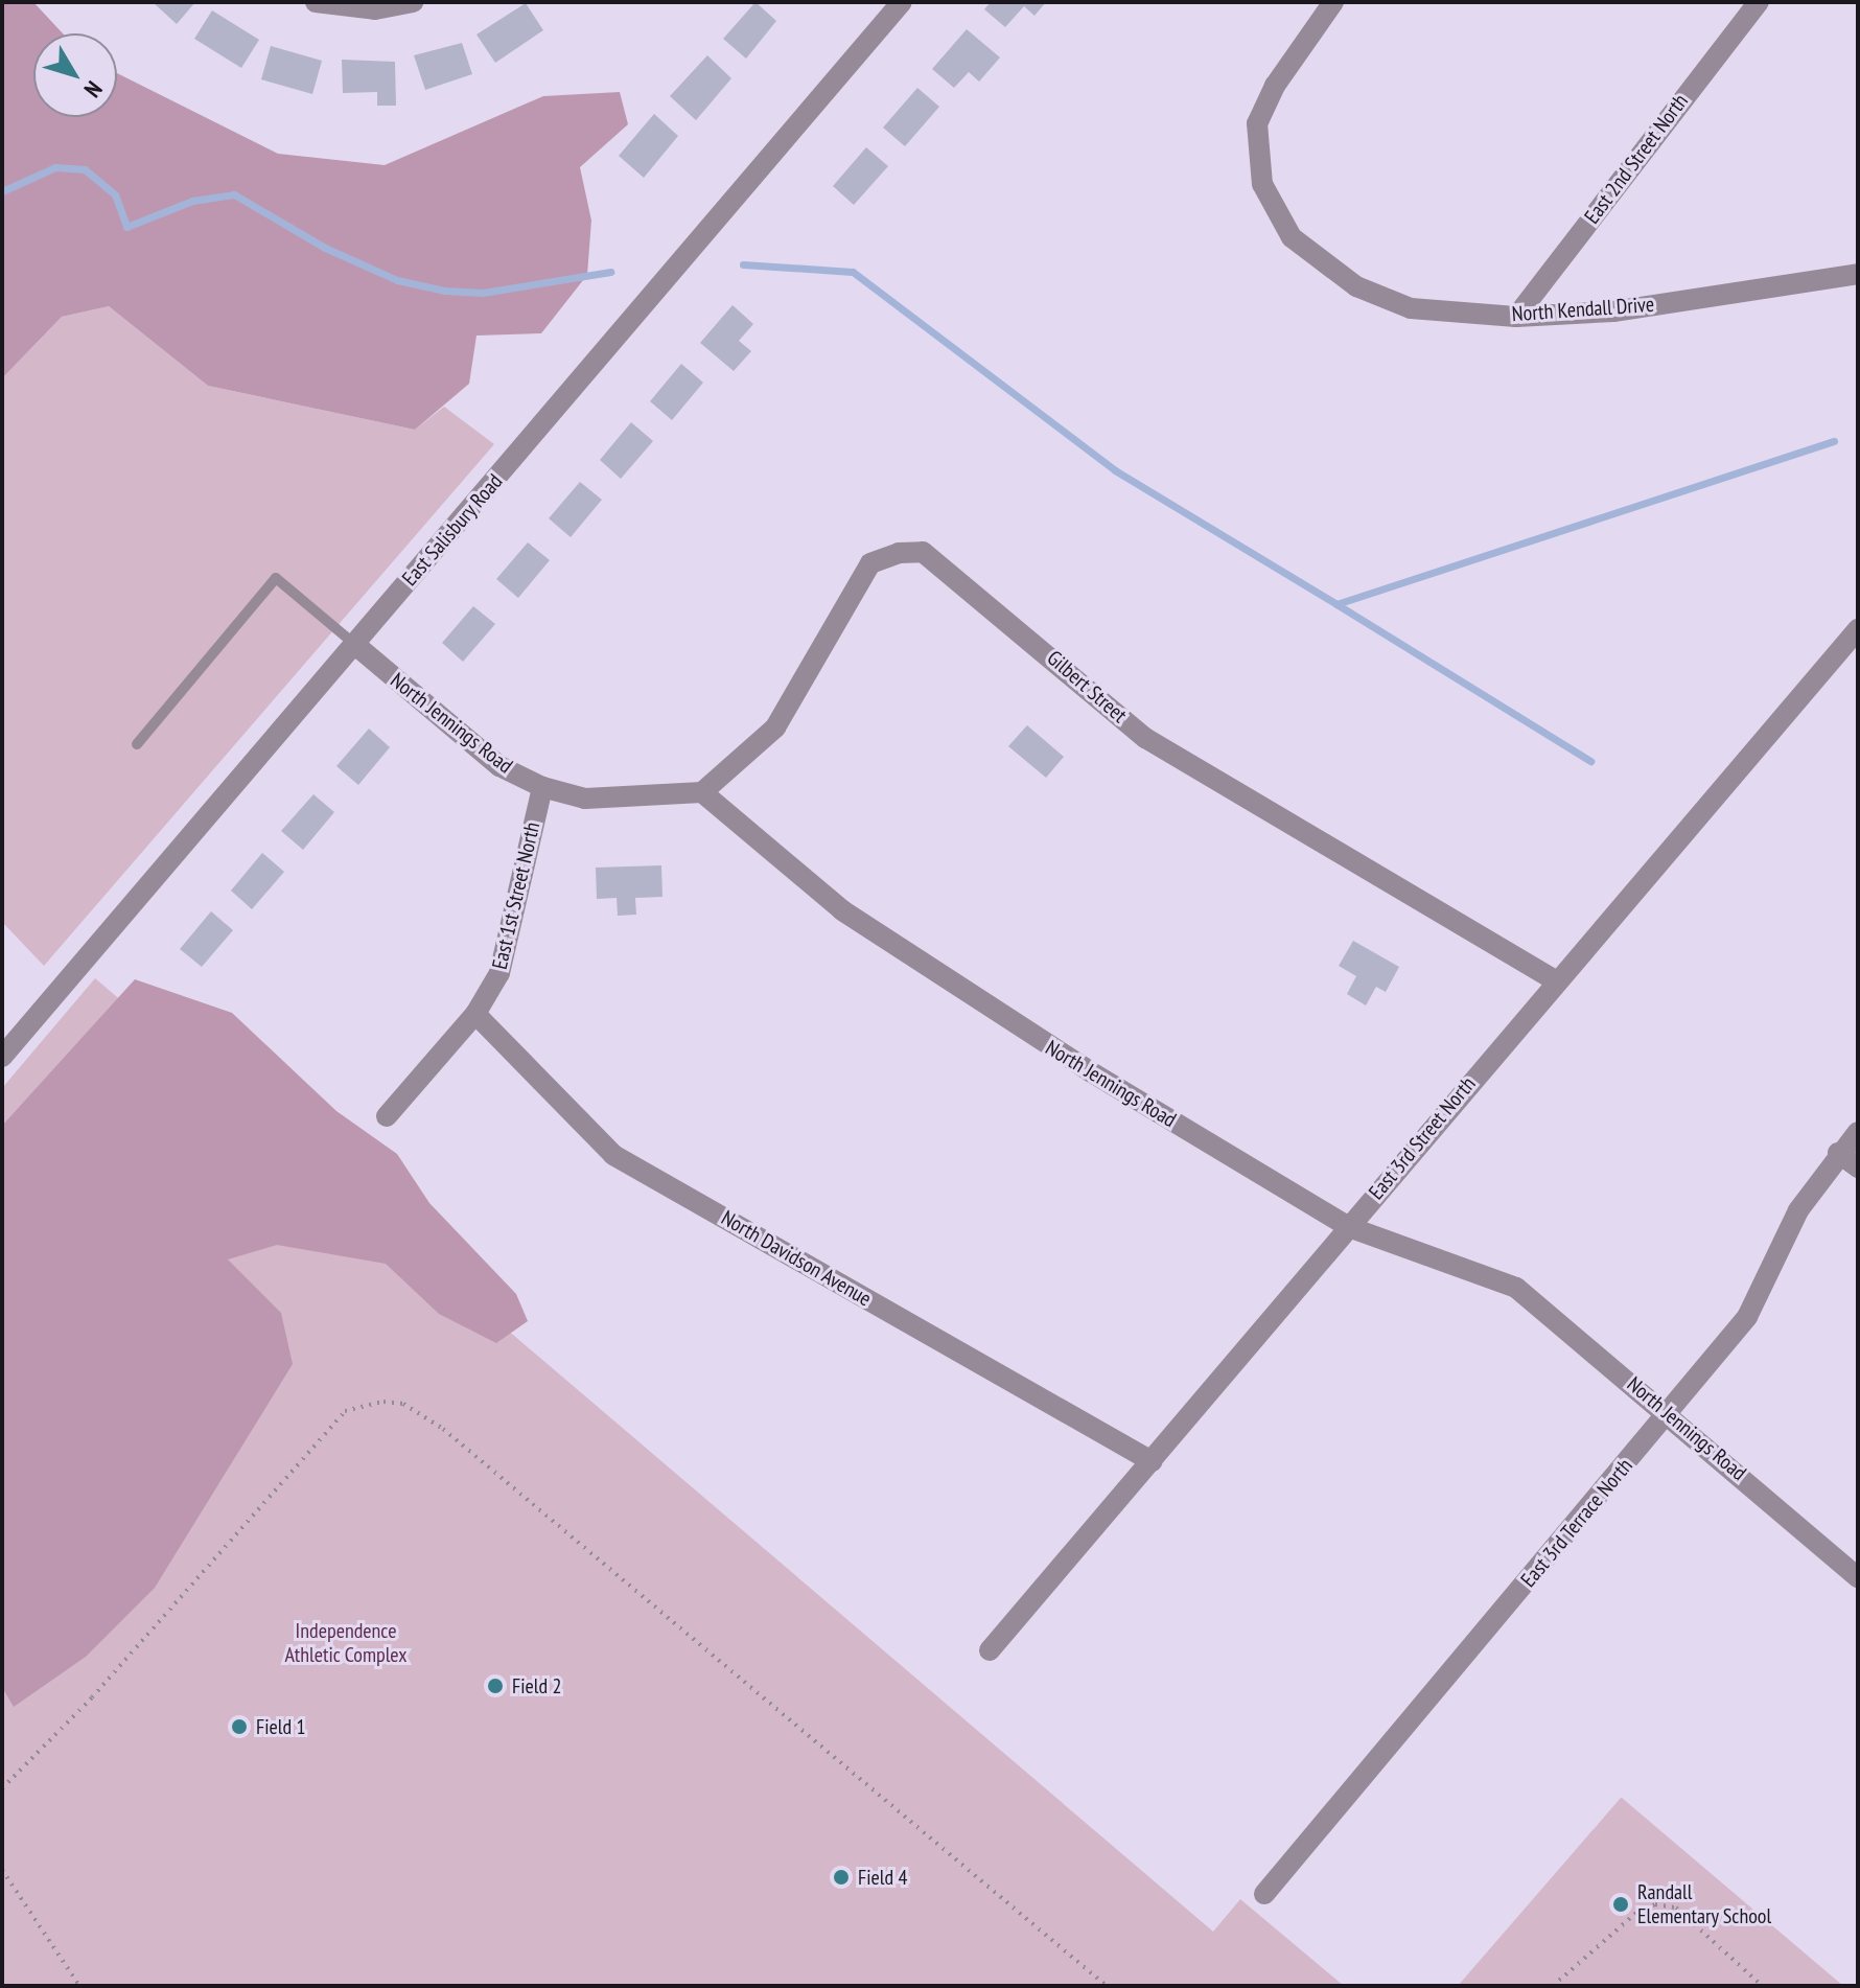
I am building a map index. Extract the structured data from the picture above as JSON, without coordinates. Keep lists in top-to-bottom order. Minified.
{"streets":{"street":["East 2nd Street North","North Kendall Drive","East Salisbury Road","Gilbert Street","North Jennings Road","East 1st Street North","East 3rd Street North","North Davidson Avenue","East 3rd Terrace North"]},"crossings":[["East 2nd Street North","North Kendall Drive"],["East Salisbury Road","North Jennings Road"],["Gilbert Street","North Jennings Road"],["Gilbert Street","East 3rd Street North"],["North Jennings Road","East 1st Street North"],["North Jennings Road","East 3rd Street North"],["North Jennings Road","East 3rd Terrace North"],["East 1st Street North","North Davidson Avenue"],["East 3rd Street North","North Davidson Avenue"]],"parks":["Independence Athletic Complex"],"places":["Field 2","Field 1","Field 4","Randall Elementary School"],"north":"bottom right"}
